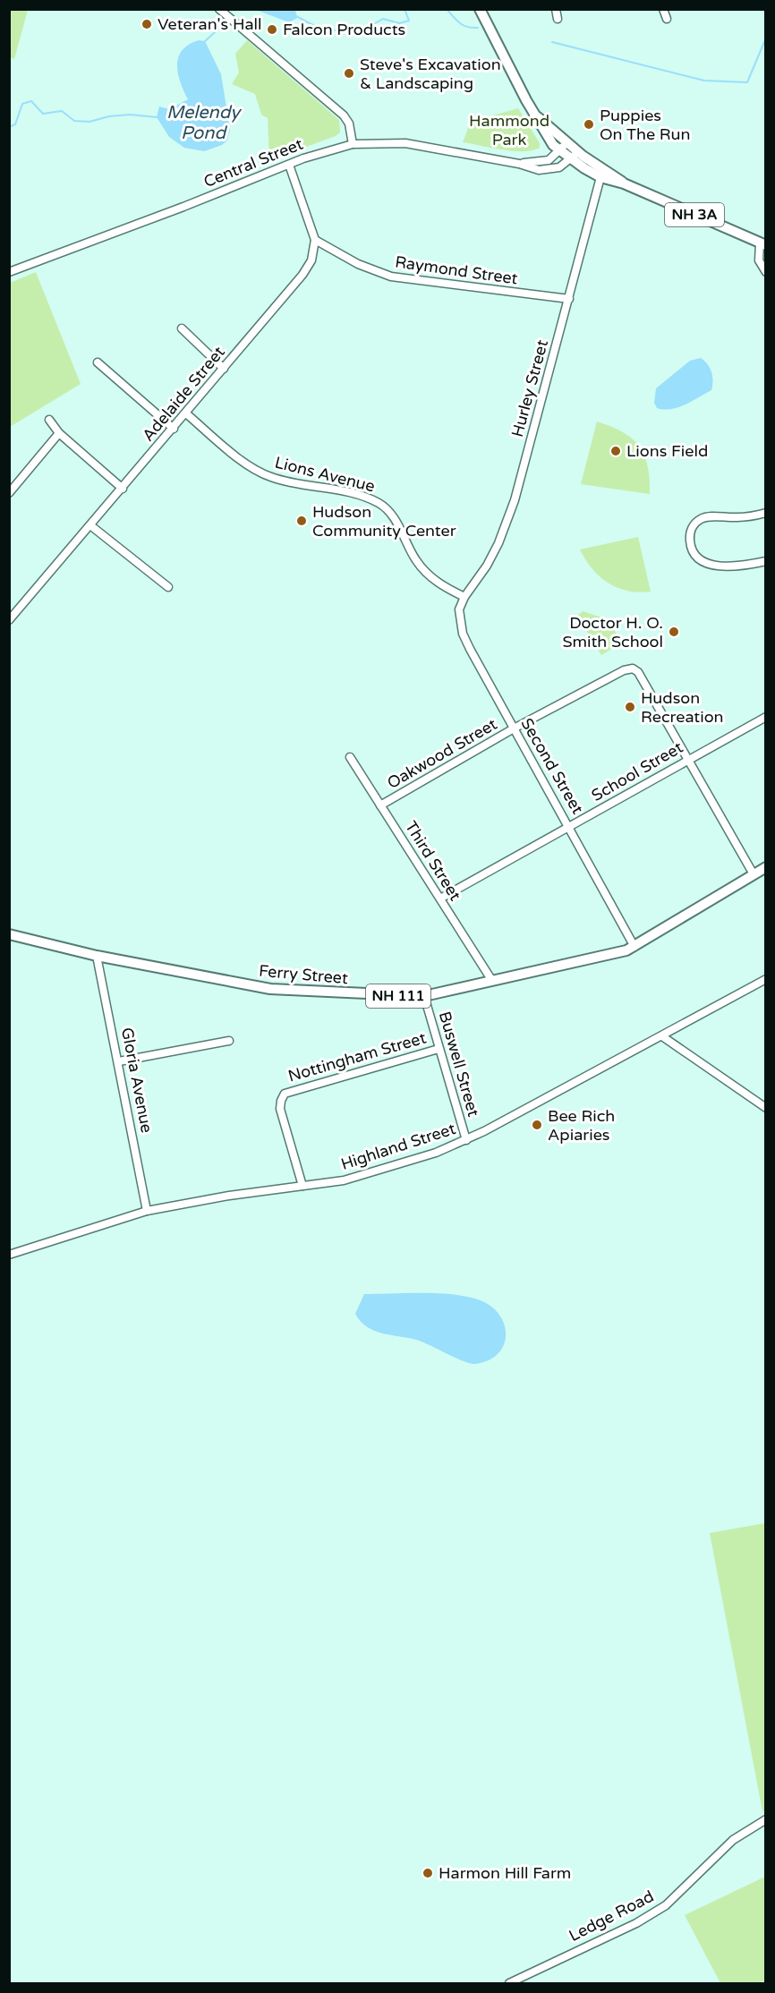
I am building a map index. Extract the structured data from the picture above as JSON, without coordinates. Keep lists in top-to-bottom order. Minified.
{"streets":{"main road":["NH 3A","Ferry Street","NH 111"],"street":["Central Street","Raymond Street","Hurley Street","Adelaide Street","Lions Avenue","Oakwood Street","Second Street","School Street","Third Street","Nottingham Street","Buswell Street","Gloria Avenue","Highland Street","Ledge Road"]},"crossings":[["Central Street","NH 3A"],["NH 3A","Hurley Street"],["Raymond Street","Hurley Street"],["Raymond Street","Adelaide Street"],["Hurley Street","Lions Avenue"],["Hurley Street","Second Street"],["Adelaide Street","Lions Avenue"],["Lions Avenue","Second Street"],["Oakwood Street","Second Street"],["Oakwood Street","School Street"],["Oakwood Street","Third Street"],["Second Street","School Street"],["Second Street","Ferry Street"],["School Street","Third Street"],["Third Street","Ferry Street"],["Ferry Street","Buswell Street"],["Ferry Street","Gloria Avenue"],["Nottingham Street","Buswell Street"],["Nottingham Street","Highland Street"],["Buswell Street","Highland Street"],["Gloria Avenue","Highland Street"]],"water":["Melendy Pond"],"parks":["Hammond Park"],"places":["Veteran's Hall","Falcon Products","Steve's Excavation & Landscaping","Puppies On The Run","Lions Field","Hudson Community Center","Doctor H. O. Smith School","Hudson Recreation","Bee Rich Apiaries","Harmon Hill Farm"]}
